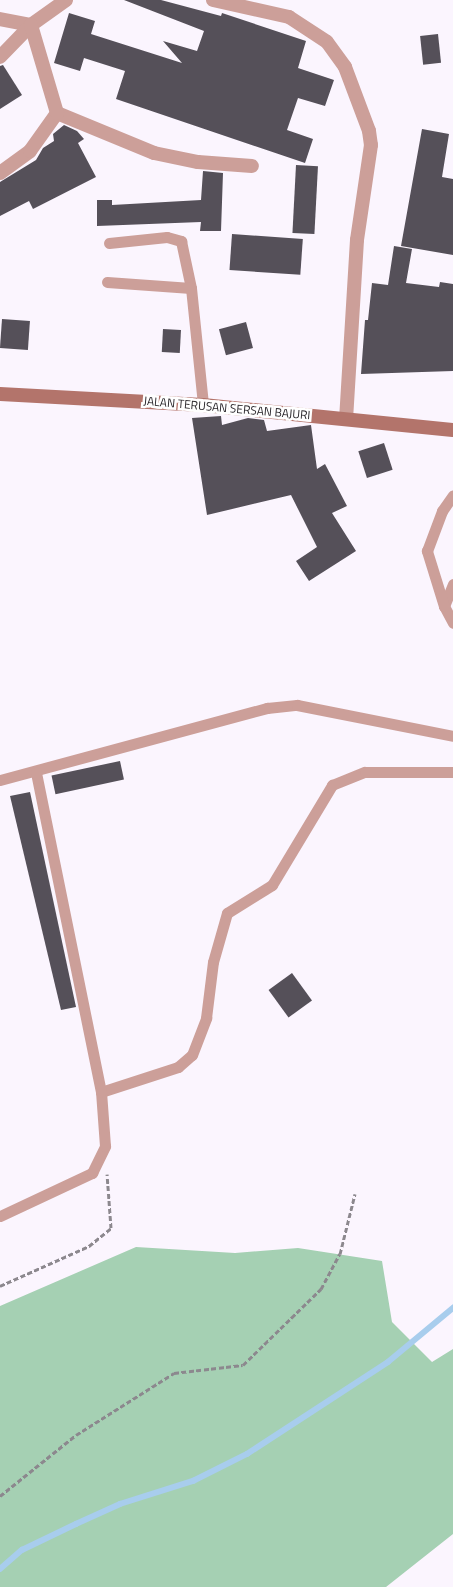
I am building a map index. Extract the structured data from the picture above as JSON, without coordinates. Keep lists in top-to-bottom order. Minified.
{"streets":{"main road":["JALAN TERUSAN SERSAN BAJURI"]}}
